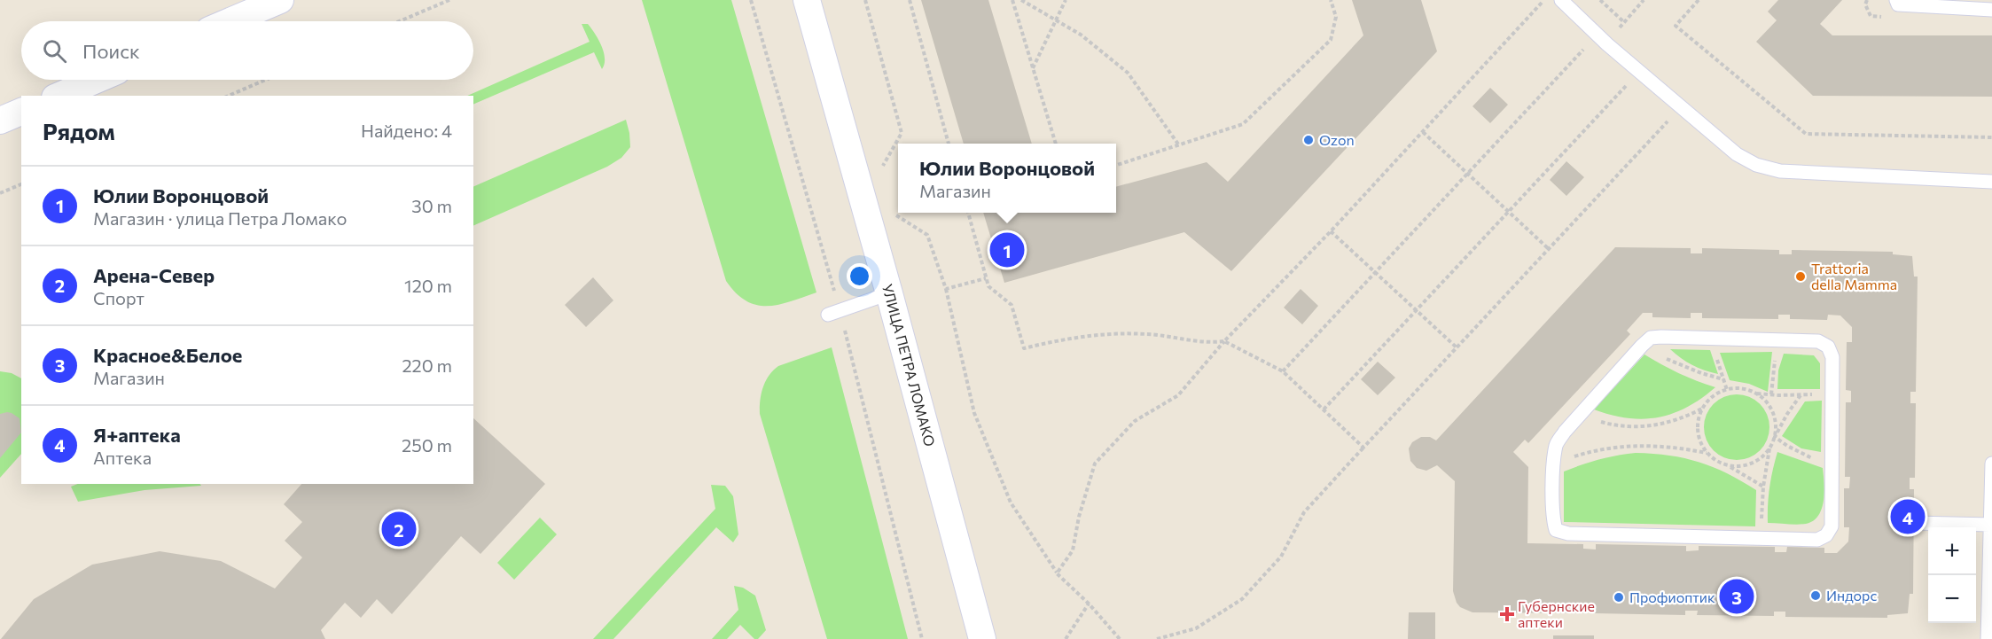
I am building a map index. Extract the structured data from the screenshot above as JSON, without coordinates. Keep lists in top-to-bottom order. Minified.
{"streets":{"street":["УЛИЦА ПЕТРА ЛОМАКО"]},"places":{"other":["Ozon","Trattoria della Mamma","Индорс","Профиоптик"],"health":["Губернские аптеки"]},"page":{"search":"Поиск","heading":["Рядом","Найдено: 4"],"popup":["Юлии Воронцовой","Магазин"],"list":[{"mark":"1","name":"Юлии Воронцовой","note":"Магазин · улица Петра Ломако","value":"30 m"},{"mark":"2","name":"Арена-Север","note":"Спорт","value":"120 m"},{"mark":"3","name":"Красное&Белое","note":"Магазин","value":"220 m"},{"mark":"4","name":"Я+аптека","note":"Аптека","value":"250 m"}],"pins":["1","4","2","3"],"map_buttons":["+","−"]}}
